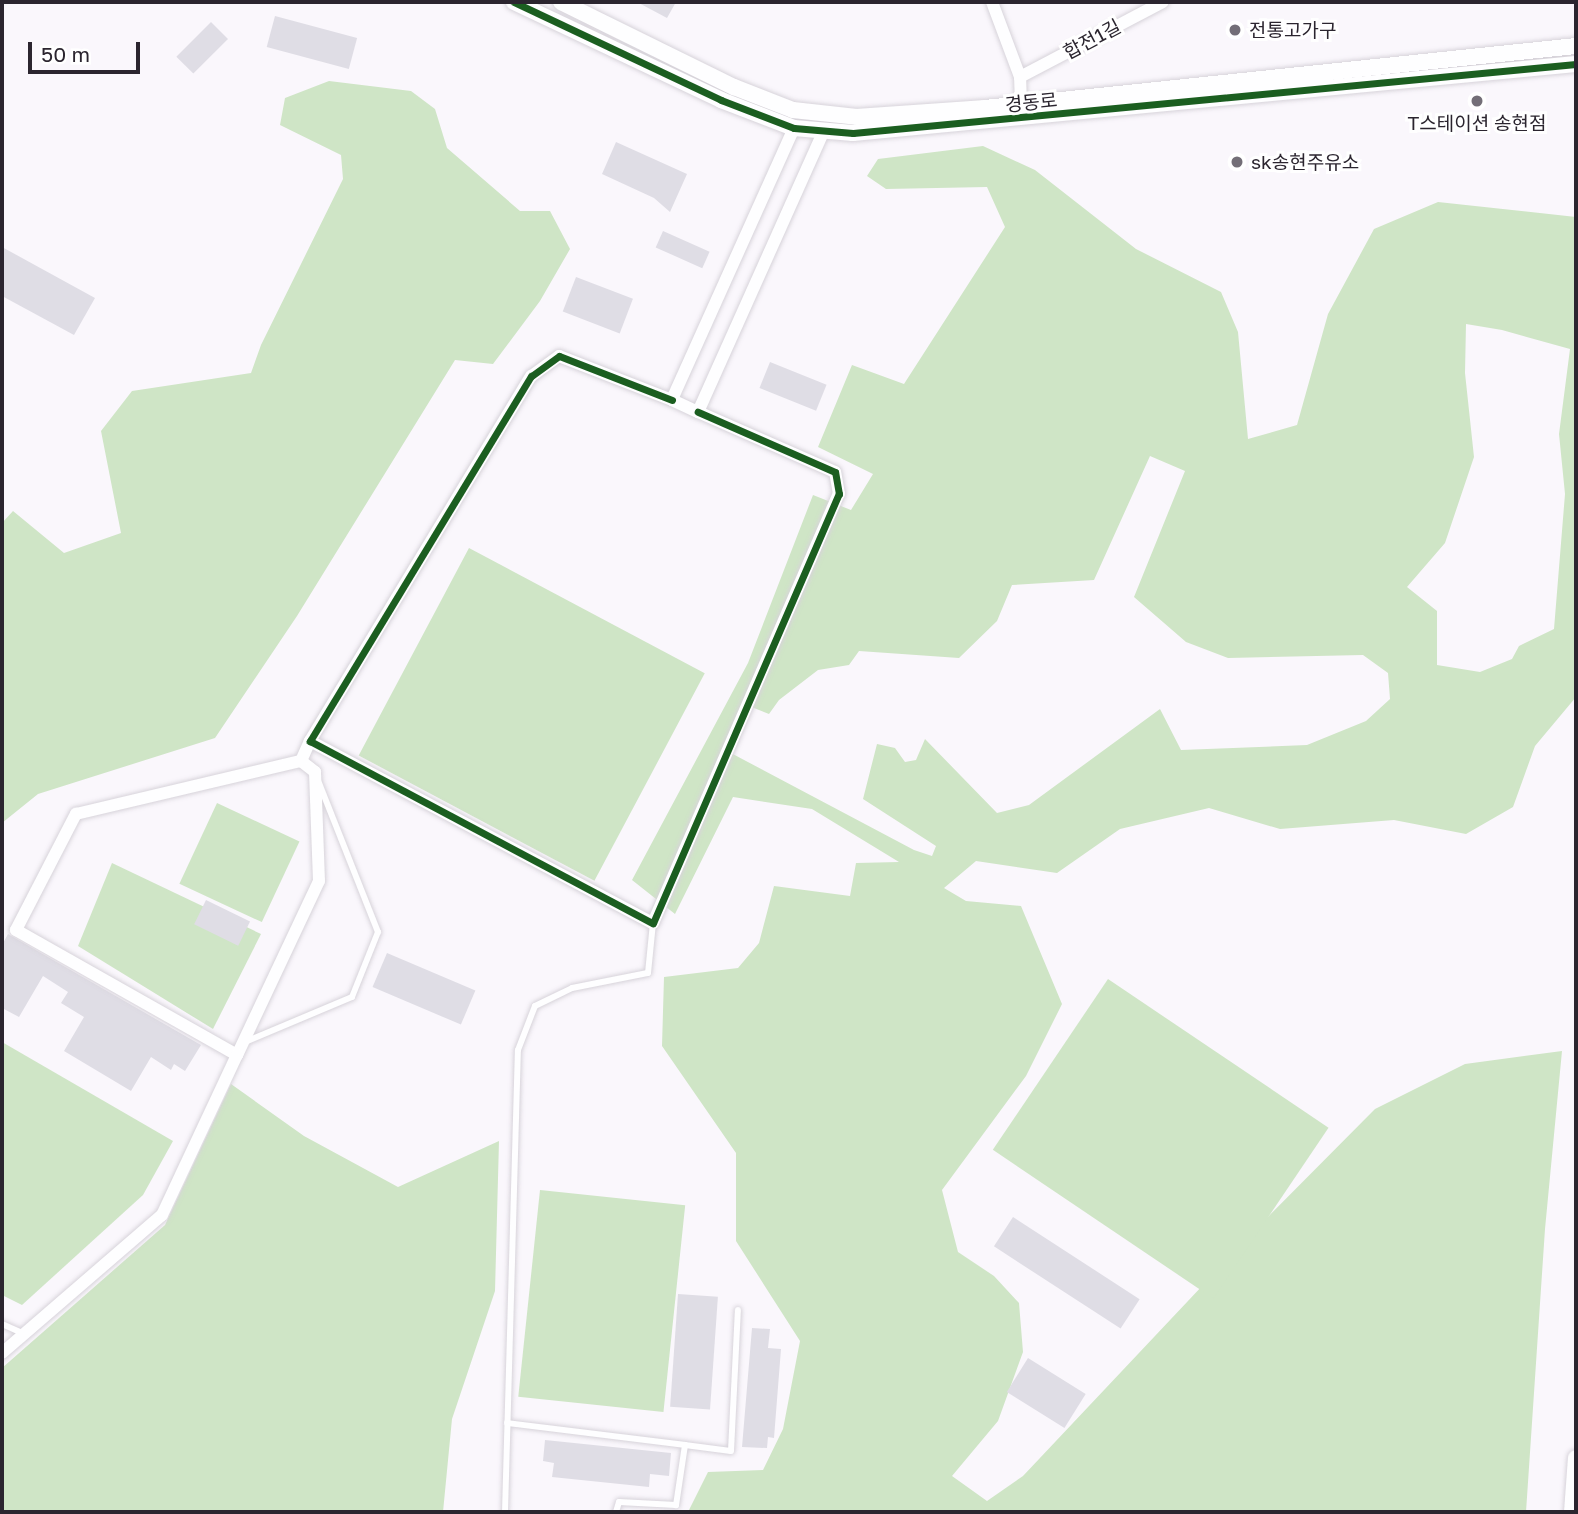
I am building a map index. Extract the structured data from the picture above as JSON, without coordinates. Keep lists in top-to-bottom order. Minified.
{"streets":{"street":["합전1길","경동로"]},"places":["전통고가구","T스테이션 송현점","sk송현주유소"],"scale_bar":"50 m"}
